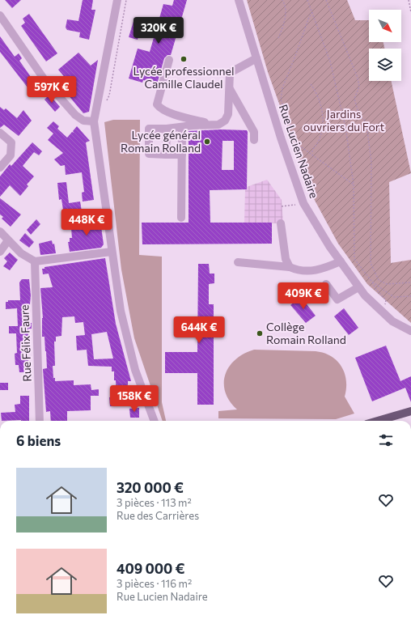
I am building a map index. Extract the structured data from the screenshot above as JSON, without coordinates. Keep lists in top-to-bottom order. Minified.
{"streets":{"street":["Rue Lucien Nadaire","Rue Félix Faure"]},"parks":["Jardins ouvriers du Fort"],"places":["Lycée professionnel Camille Claudel","Lycée général Romain Rolland","Collège Romain Rolland"],"north":"bottom right","page":{"price":["320K €","597K €","448K €","409K €","644K €","158K €"],"heading":"6 biens","list":[{"name":"320 000 €","note":"3 pièces · 113 m² · Rue des Carrières"},{"name":"409 000 €","note":"3 pièces · 116 m² · Rue Lucien Nadaire"}]}}
